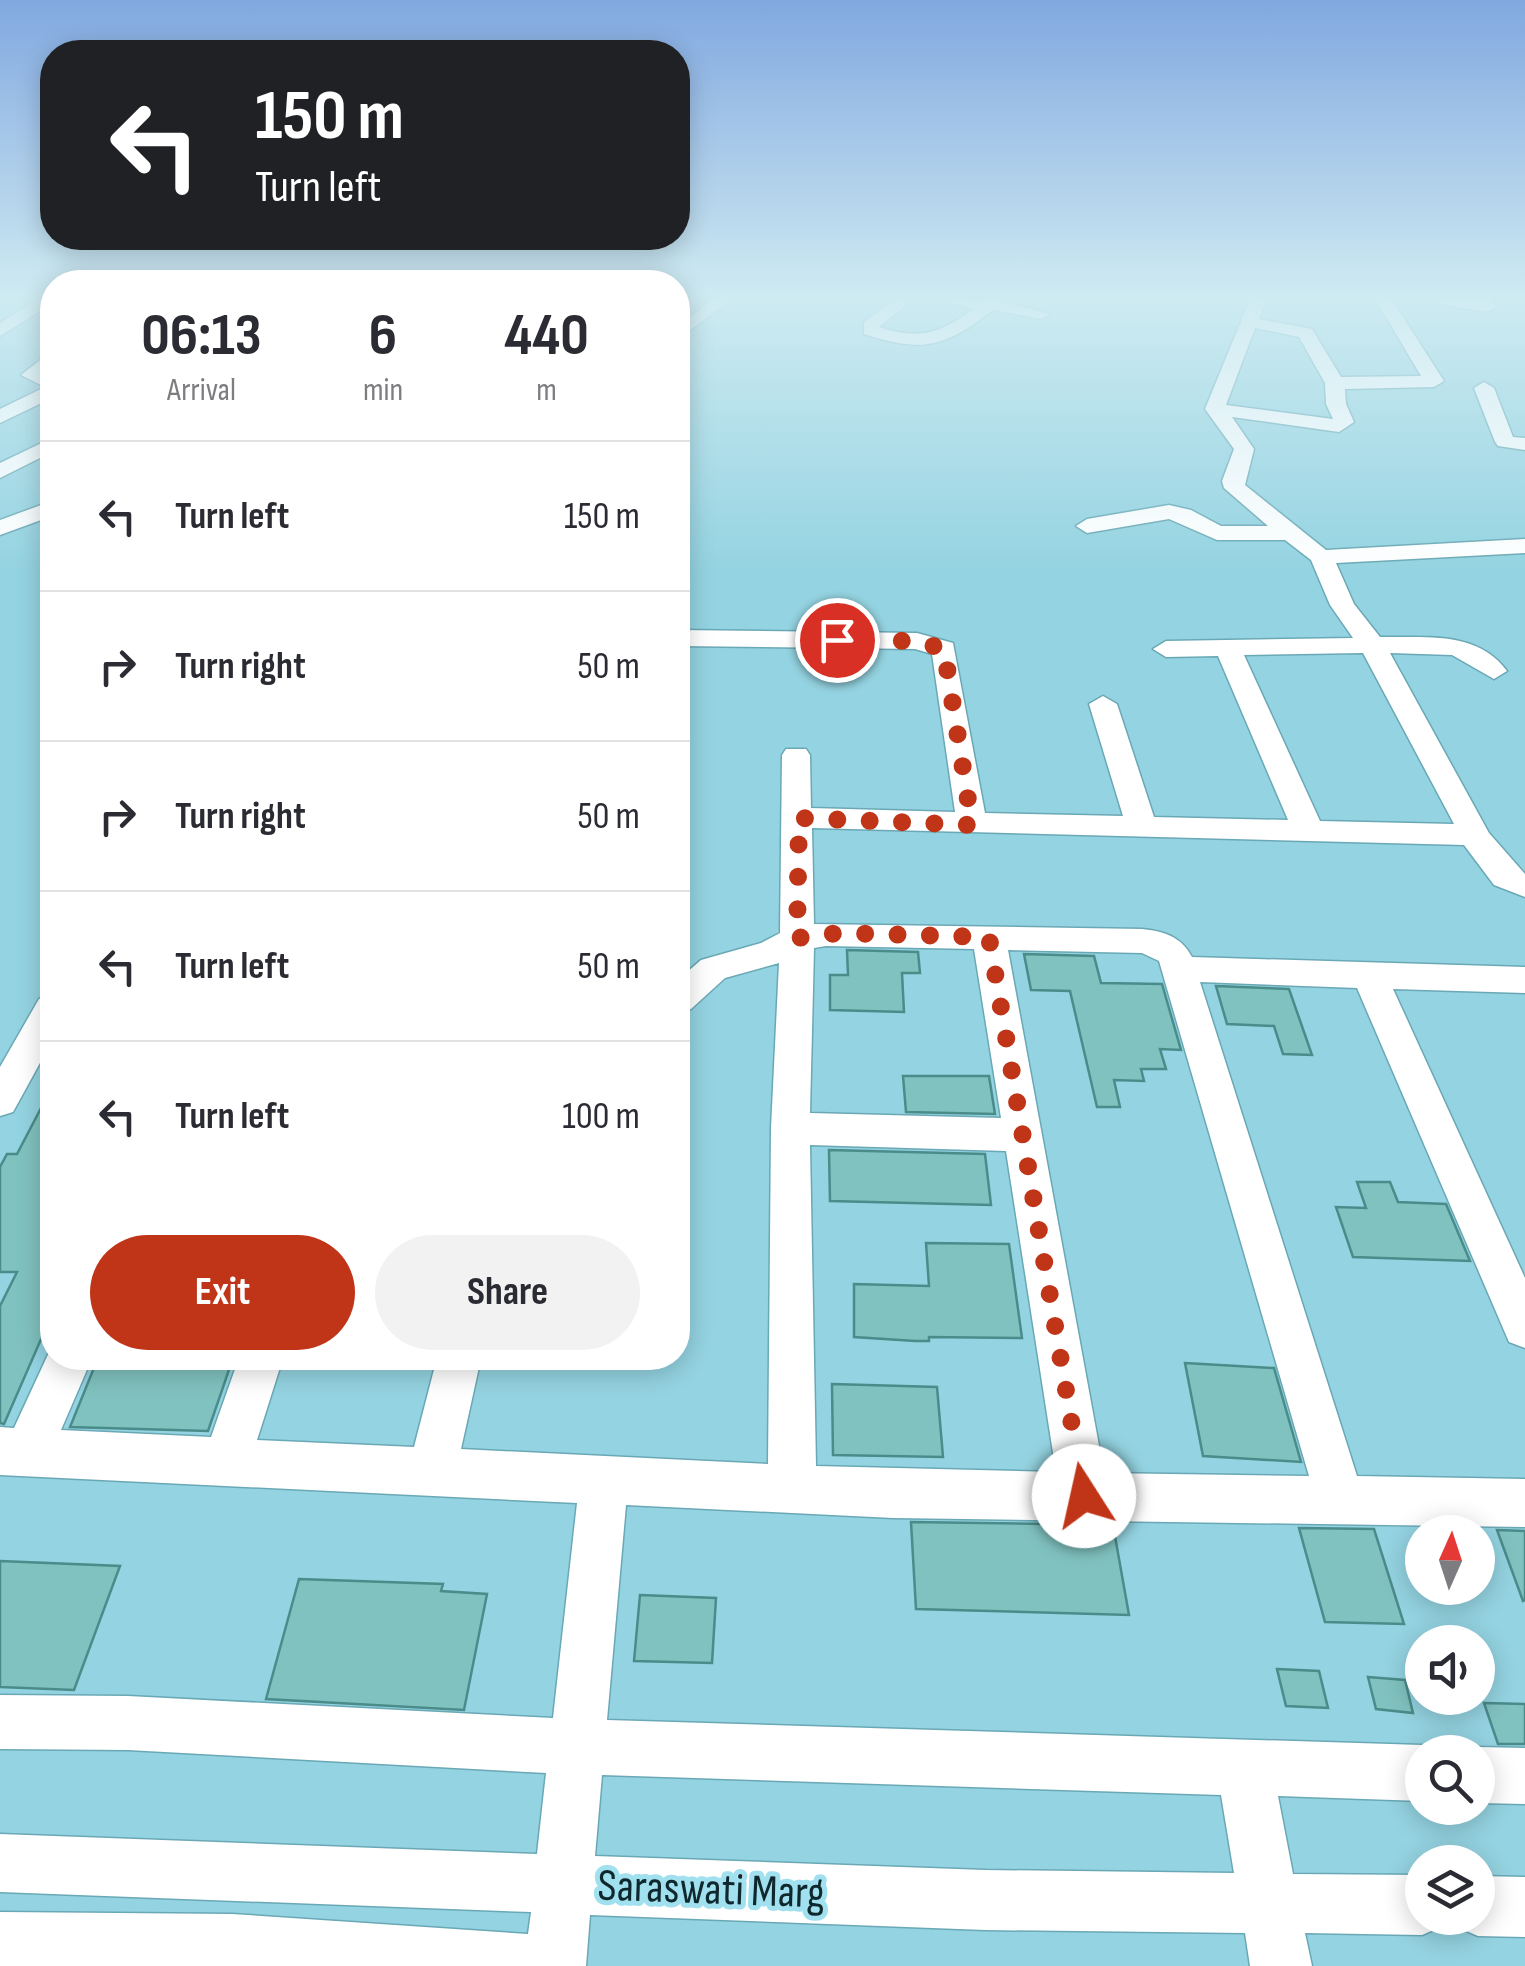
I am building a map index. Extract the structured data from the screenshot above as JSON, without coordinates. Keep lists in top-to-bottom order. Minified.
{"streets":{"street":["Saraswati Marg"]},"north":"top","page":{"turn":["150 m","Turn left"],"eta":["06:13","Arrival","6","min","440","m"],"list":[{"name":"Turn left","value":"150 m"},{"name":"Turn right","value":"50 m"},{"name":"Turn right","value":"50 m"},{"name":"Turn left","value":"50 m"},{"name":"Turn left","value":"100 m"}],"buttons":["Exit","Share"]}}
